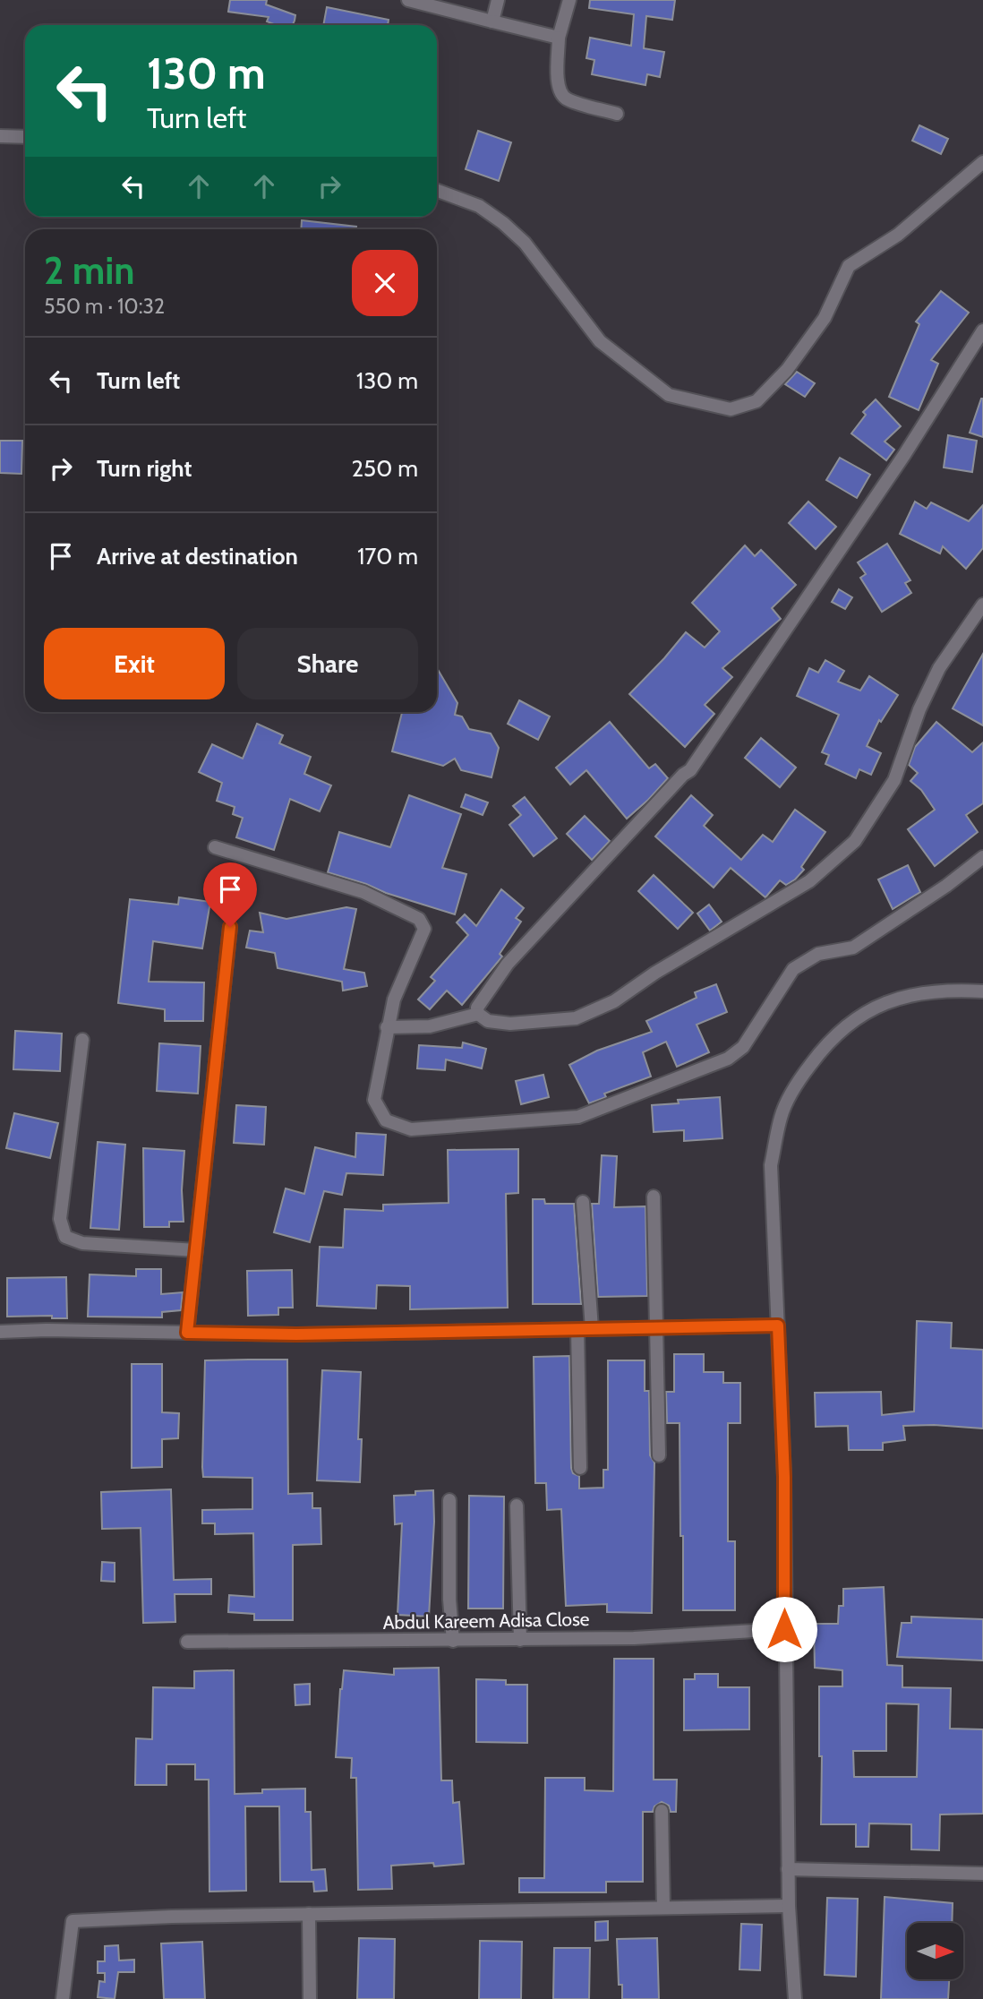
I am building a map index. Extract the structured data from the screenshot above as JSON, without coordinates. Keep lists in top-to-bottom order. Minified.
{"streets":{"street":["Abdul Kareem Adisa Close"]},"north":"right","page":{"turn":["130 m","Turn left"],"heading":["2 min","550 m · 10:32"],"list":[{"name":"Turn left","value":"130 m"},{"name":"Turn right","value":"250 m"},{"name":"Arrive at destination","value":"170 m"}],"buttons":["Exit","Share"]}}
